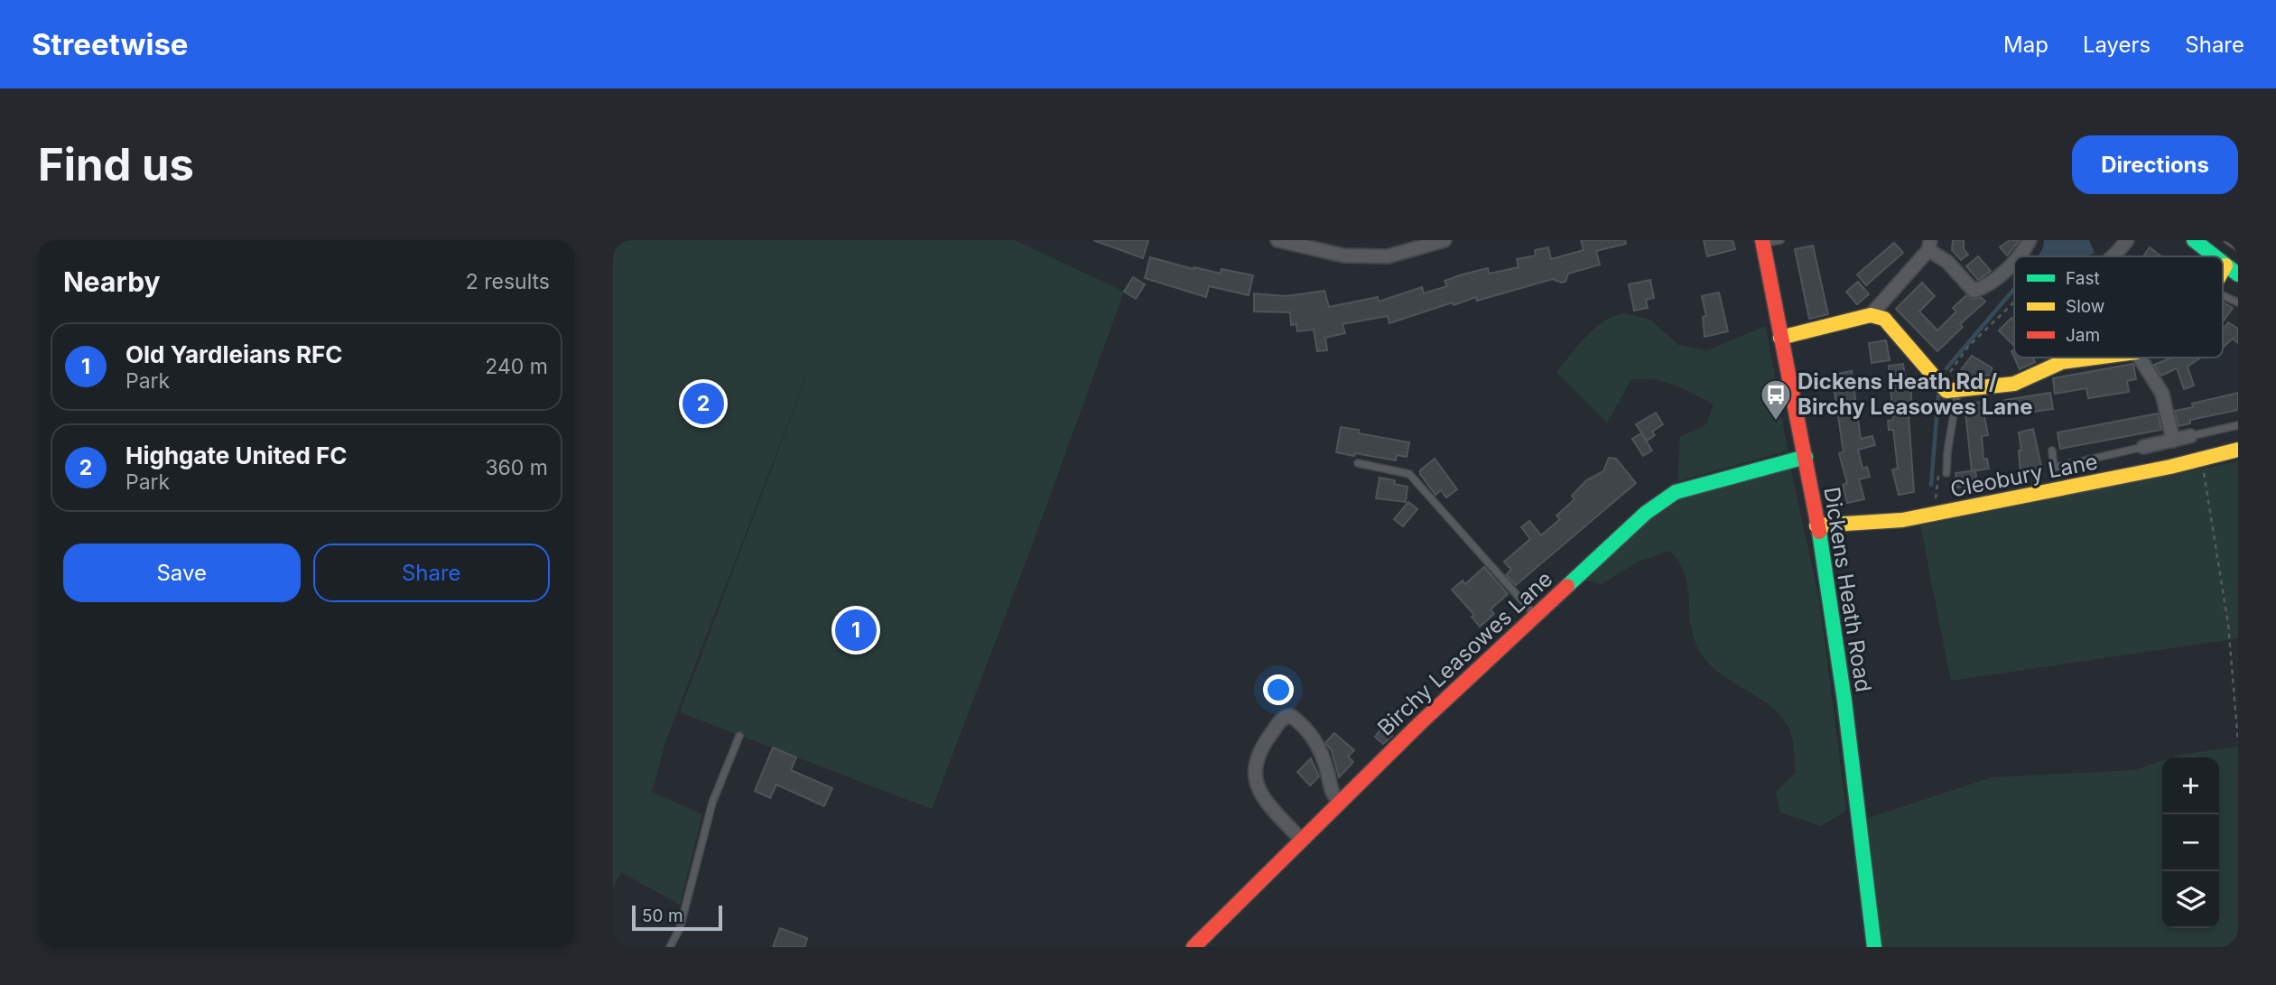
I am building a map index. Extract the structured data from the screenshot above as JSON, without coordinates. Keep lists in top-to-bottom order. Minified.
{"streets":{"street":["Cleobury Lane","Dickens Heath Road","Birchy Leasowes Lane"]},"crossings":[["Cleobury Lane","Dickens Heath Road"],["Dickens Heath Road","Birchy Leasowes Lane"]],"places":{"bus stop":["Dickens Heath Rd / Birchy Leasowes Lane"]},"legend":["Fast","Slow","Jam"],"scale_bar":"50 m","page":{"header":"Streetwise","nav":["Map","Layers","Share"],"buttons":["Directions",["Save","Share"]],"title":"Find us","heading":["Nearby","2 results"],"list":[{"mark":"1","name":"Old Yardleians RFC","note":"Park","value":"240 m"},{"mark":"2","name":"Highgate United FC","note":"Park","value":"360 m"}],"pins":["2","1"],"map_buttons":["+","−"],"scale":"50 m"}}
